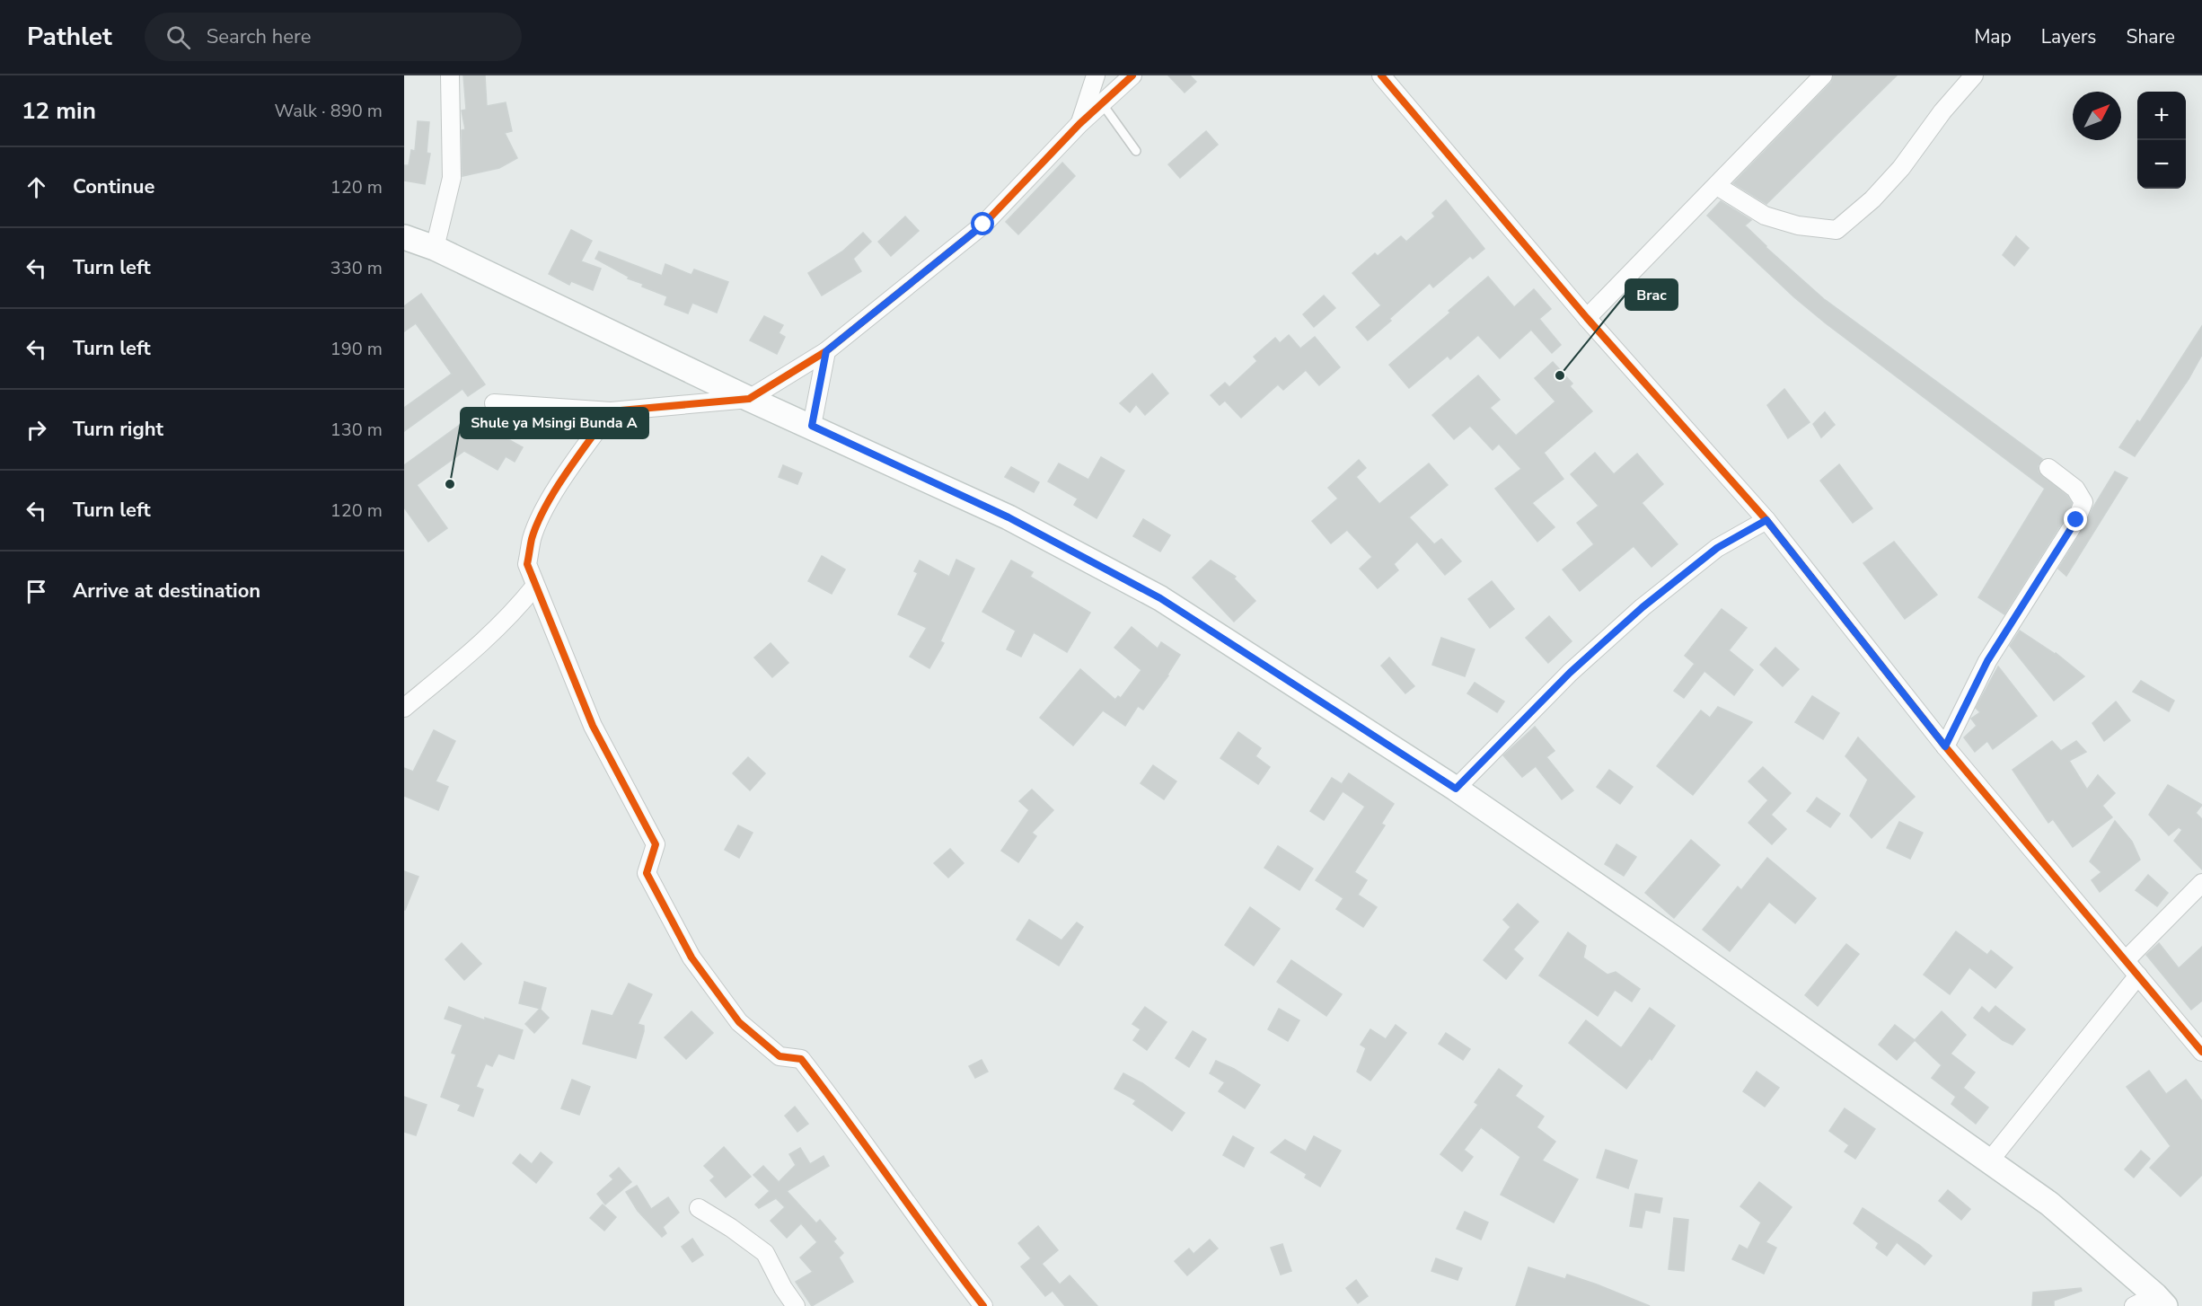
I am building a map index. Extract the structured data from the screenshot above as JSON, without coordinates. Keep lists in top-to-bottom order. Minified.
{"places":["Brac","Shule ya Msingi Bunda A"],"north":"top right","page":{"header":"Pathlet","search":"Search here","nav":["Map","Layers","Share"],"heading":["12 min","Walk · 890 m"],"map_buttons":["+","−"],"list":[["Continue","120 m"],["Turn left","330 m"],["Turn left","190 m"],["Turn right","130 m"],["Turn left","120 m"],"Arrive at destination"]}}
